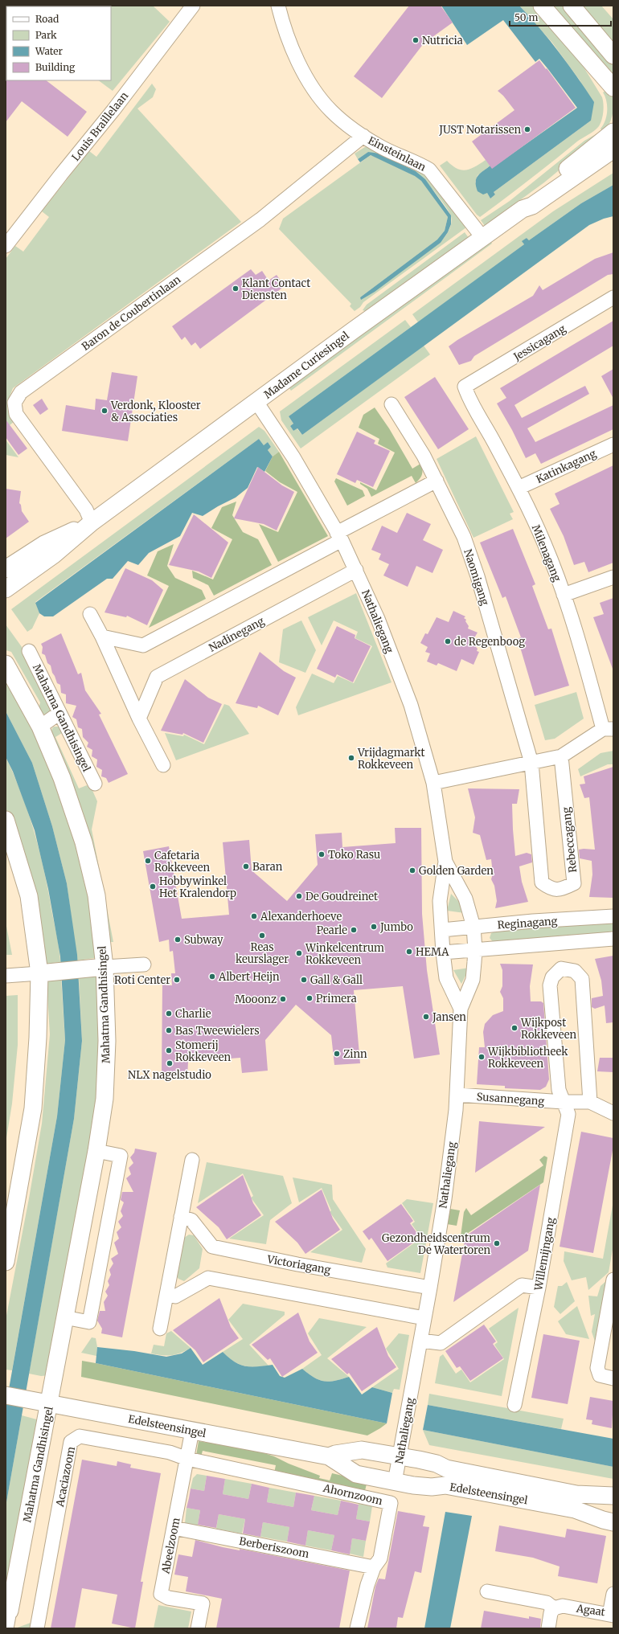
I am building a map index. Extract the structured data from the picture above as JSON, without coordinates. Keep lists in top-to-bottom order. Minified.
{"streets":{"street":["Louis Braillelaan","Einsteinlaan","Baron de Coubertinlaan","Jessicagang","Madame Curiesingel","Katinkagang","Milenagang","Naomigang","Nathaliegang","Nadinegang","Mahatma Gandhisingel","Rebeccagang","Reginagang","Susannegang","Willemijngang","Victoriagang","Edelsteensingel","Acaciazoom","Ahornzoom","Abeelzoom","Berberiszoom","Agaat"]},"crossings":[["Einsteinlaan","Baron de Coubertinlaan"],["Einsteinlaan","Madame Curiesingel"],["Baron de Coubertinlaan","Madame Curiesingel"],["Jessicagang","Milenagang"],["Madame Curiesingel","Nathaliegang"],["Katinkagang","Milenagang"],["Naomigang","Rebeccagang"],["Nathaliegang","Nadinegang"],["Nathaliegang","Reginagang"],["Nathaliegang","Susannegang"],["Nathaliegang","Victoriagang"],["Nathaliegang","Edelsteensingel"],["Mahatma Gandhisingel","Edelsteensingel"],["Susannegang","Willemijngang"],["Edelsteensingel","Abeelzoom"],["Acaciazoom","Ahornzoom"],["Acaciazoom","Abeelzoom"],["Ahornzoom","Abeelzoom"],["Ahornzoom","Berberiszoom"],["Abeelzoom","Berberiszoom"]],"places":["Nutricia","JUST Notarissen","Klant Contact Diensten","Verdonk, Klooster & Associaties","de Regenboog","Vrijdagmarkt Rokkeveen","Toko Rasu","Cafetaria Rokkeveen","Baran","Golden Garden","Hobbywinkel Het Kralendorp","De Goudreinet","Alexanderhoeve","Jumbo","Pearle","Reas keurslager","Subway","HEMA","Winkelcentrum Rokkeveen","Albert Heijn","Roti Center","Gall & Gall","Primera","Mooonz","Charlie","Jansen","Wijkpost Rokkeveen","Bas Tweewielers","Stomerij Rokkeveen","Zinn","Wijkbibliotheek Rokkeveen","NLX nagelstudio","Gezondheidscentrum De Watertoren"],"legend":["Road","Park","Water","Building"],"scale_bar":"50 m"}
